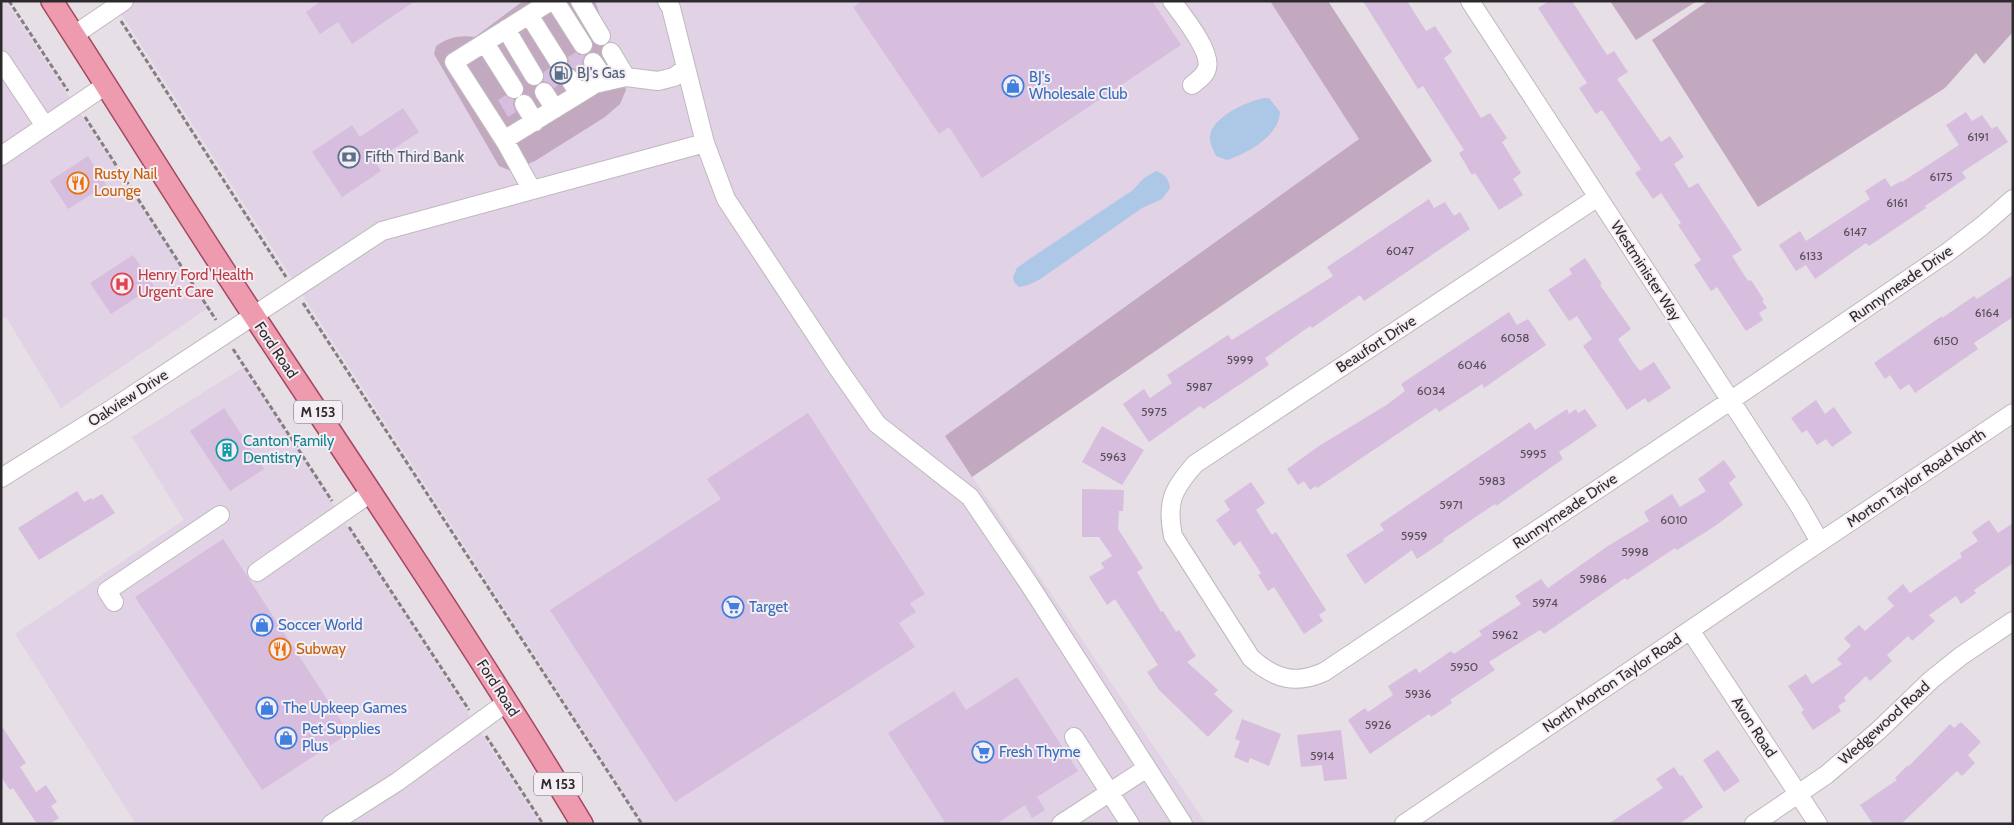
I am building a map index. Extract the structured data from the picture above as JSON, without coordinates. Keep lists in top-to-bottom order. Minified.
{"streets":{"main road":["Ford Road","M 153"],"street":["Westminister Way","Runnymeade Drive","Beaufort Drive","Oakview Drive","Morton Taylor Road North","North Morton Taylor Road","Wedgewood Road","Avon Road"]},"crossings":[["Westminister Way","Runnymeade Drive"],["Westminister Way","Beaufort Drive"],["Westminister Way","Morton Taylor Road North"],["Westminister Way","North Morton Taylor Road"],["Runnymeade Drive","Beaufort Drive"],["Ford Road","Oakview Drive"],["Morton Taylor Road North","North Morton Taylor Road"],["North Morton Taylor Road","Avon Road"],["Wedgewood Road","Avon Road"]],"places":{"fuel station":["BJ's Gas"],"shop":["BJ's Wholesale Club","Soccer World","The Upkeep Games","Pet Supplies Plus"],"bank":["Fifth Third Bank"],"restaurant":["Rusty Nail Lounge","Subway"],"hospital":["Henry Ford Health Urgent Care"],"building":["Canton Family Dentistry"],"supermarket":["Target","Fresh Thyme"]},"house_numbers":["6191","6175","6161","6147","6047","6133","6164","6058","6150","5999","6046","5987","6034","5975","5995","5963","5983","5971","6010","5959","5998","5986","5974","5962","5950","5936","5926","5914"]}
